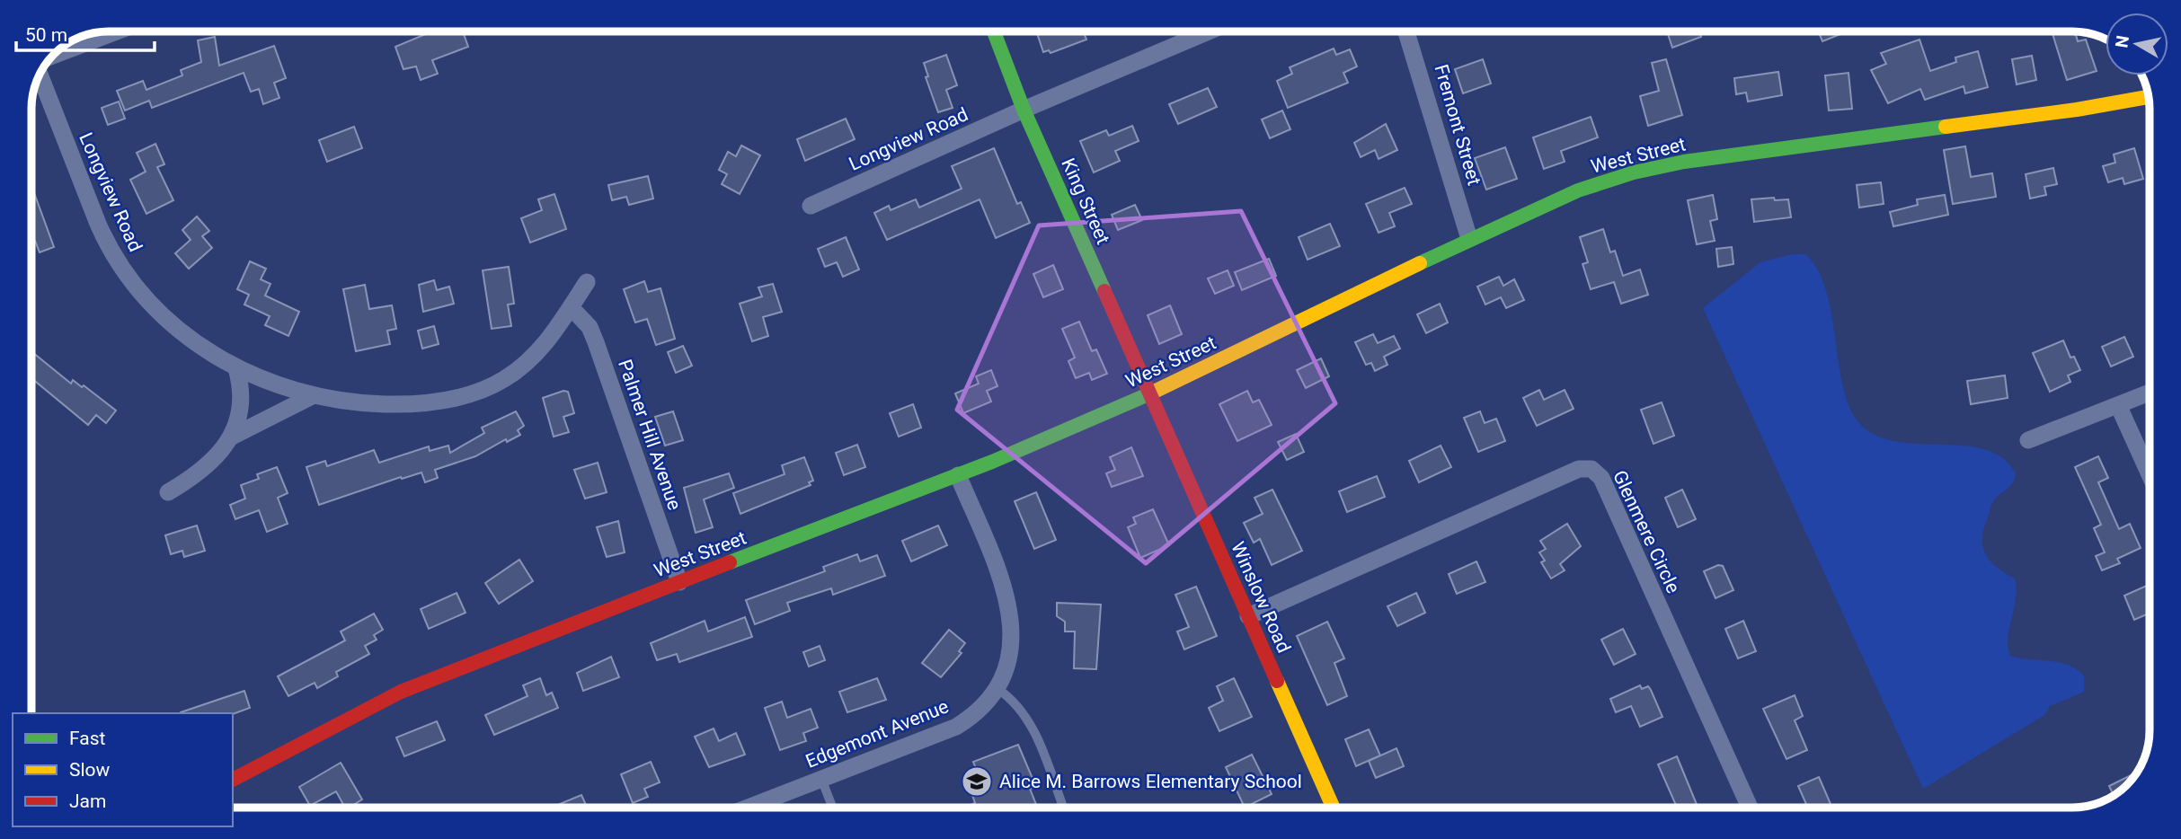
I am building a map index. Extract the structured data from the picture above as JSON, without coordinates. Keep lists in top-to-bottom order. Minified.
{"streets":{"main road":["West Street","King Street","Winslow Road"],"street":["Fremont Street","Longview Road","Palmer Hill Avenue","Glenmere Circle","Edgemont Avenue"]},"crossings":[["Fremont Street","West Street"],["Longview Road","King Street"],["Longview Road","Palmer Hill Avenue"],["West Street","King Street"],["West Street","Palmer Hill Avenue"],["West Street","Winslow Road"],["West Street","Edgemont Avenue"],["King Street","Winslow Road"],["Glenmere Circle","Winslow Road"]],"places":{"school or university":["Alice M. Barrows Elementary School"]},"legend":["Fast","Slow","Jam"],"scale_bar":"50 m","north":"left"}
